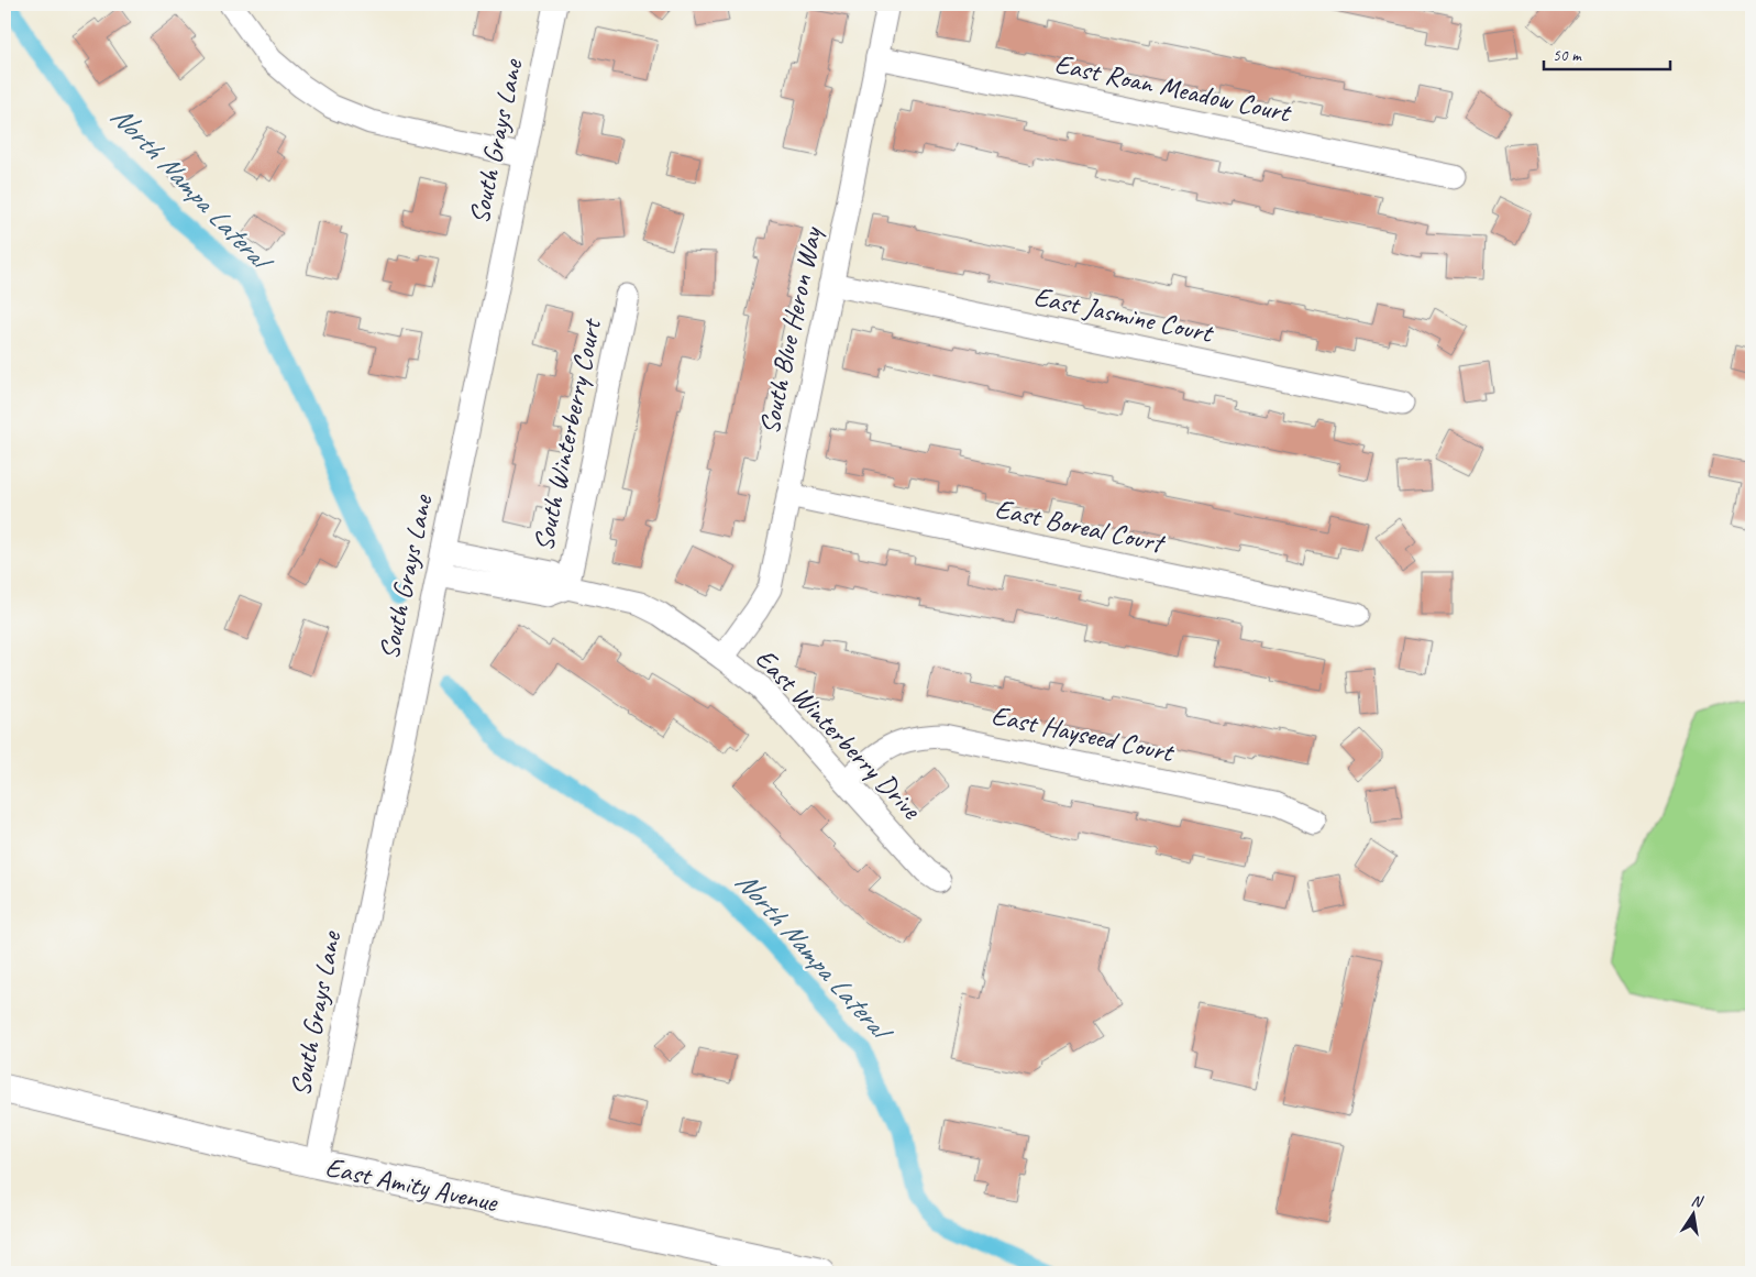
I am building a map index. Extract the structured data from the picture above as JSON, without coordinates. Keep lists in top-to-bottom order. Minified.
{"streets":{"main road":["East Amity Avenue"],"street":["East Roan Meadow Court","South Grays Lane","East Jasmine Court","South Blue Heron Way","South Winterberry Court","East Boreal Court","East Winterberry Drive","East Hayseed Court"]},"crossings":[["East Roan Meadow Court","South Blue Heron Way"],["South Grays Lane","East Winterberry Drive"],["South Grays Lane","East Amity Avenue"],["East Jasmine Court","South Blue Heron Way"],["South Blue Heron Way","East Boreal Court"],["South Blue Heron Way","East Winterberry Drive"],["South Winterberry Court","East Winterberry Drive"],["East Winterberry Drive","East Hayseed Court"]],"water":["North Nampa Lateral"],"scale_bar":"50 m","north":"top"}
